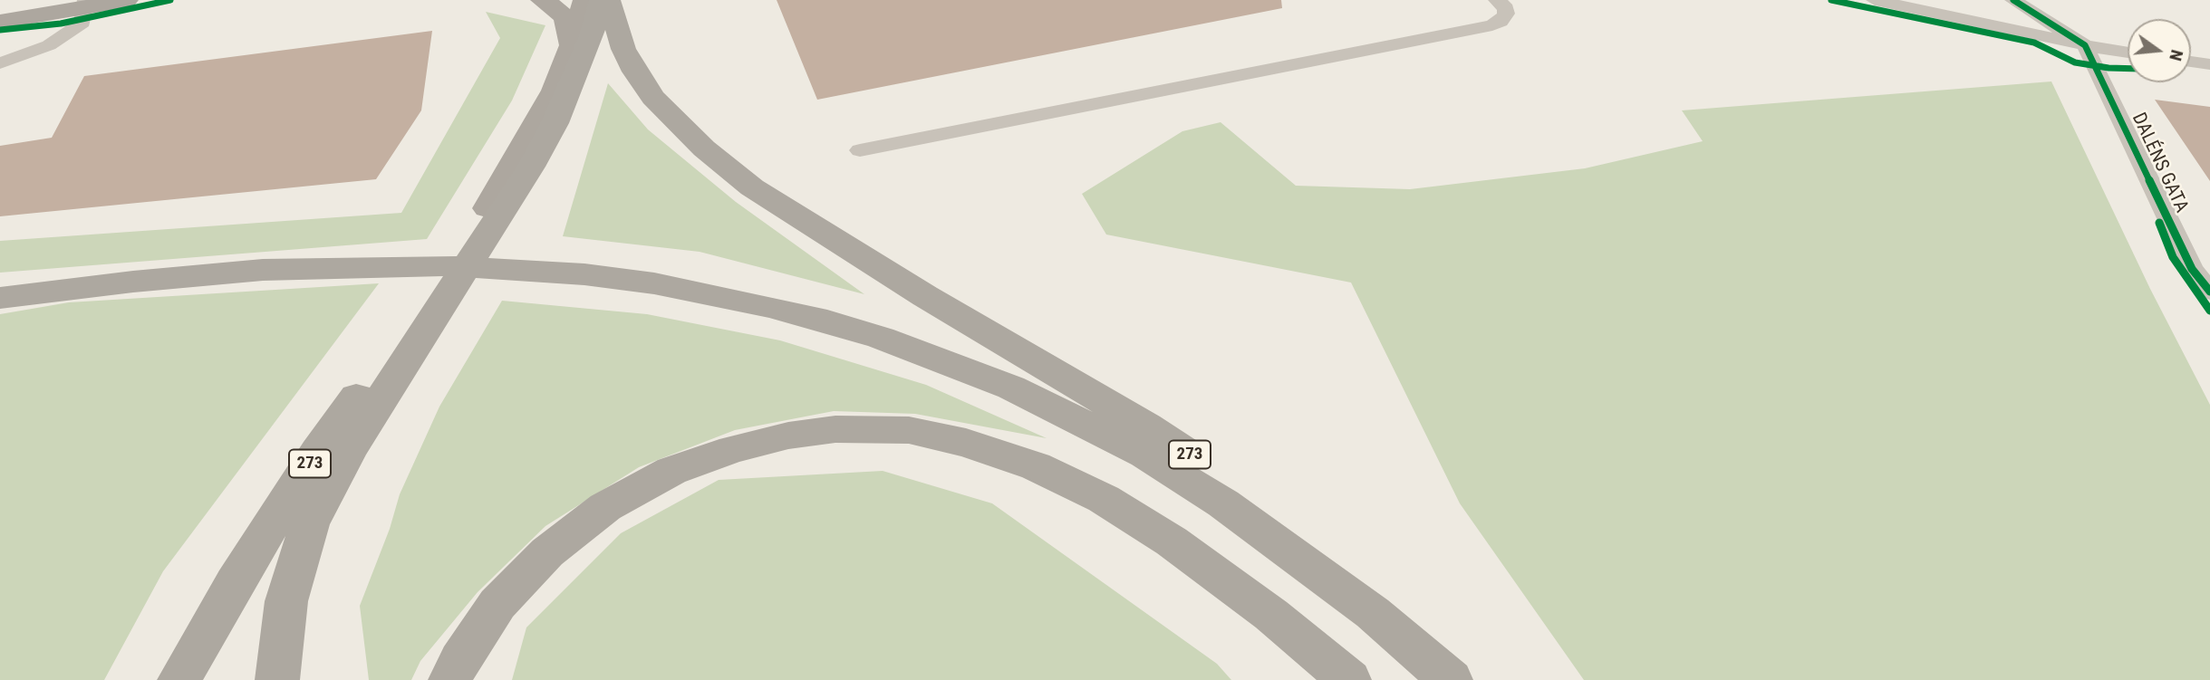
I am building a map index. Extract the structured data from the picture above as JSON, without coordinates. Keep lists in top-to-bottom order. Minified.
{"streets":{"highway":["273"],"street":["DALÉNS GATA"]},"north":"right"}
